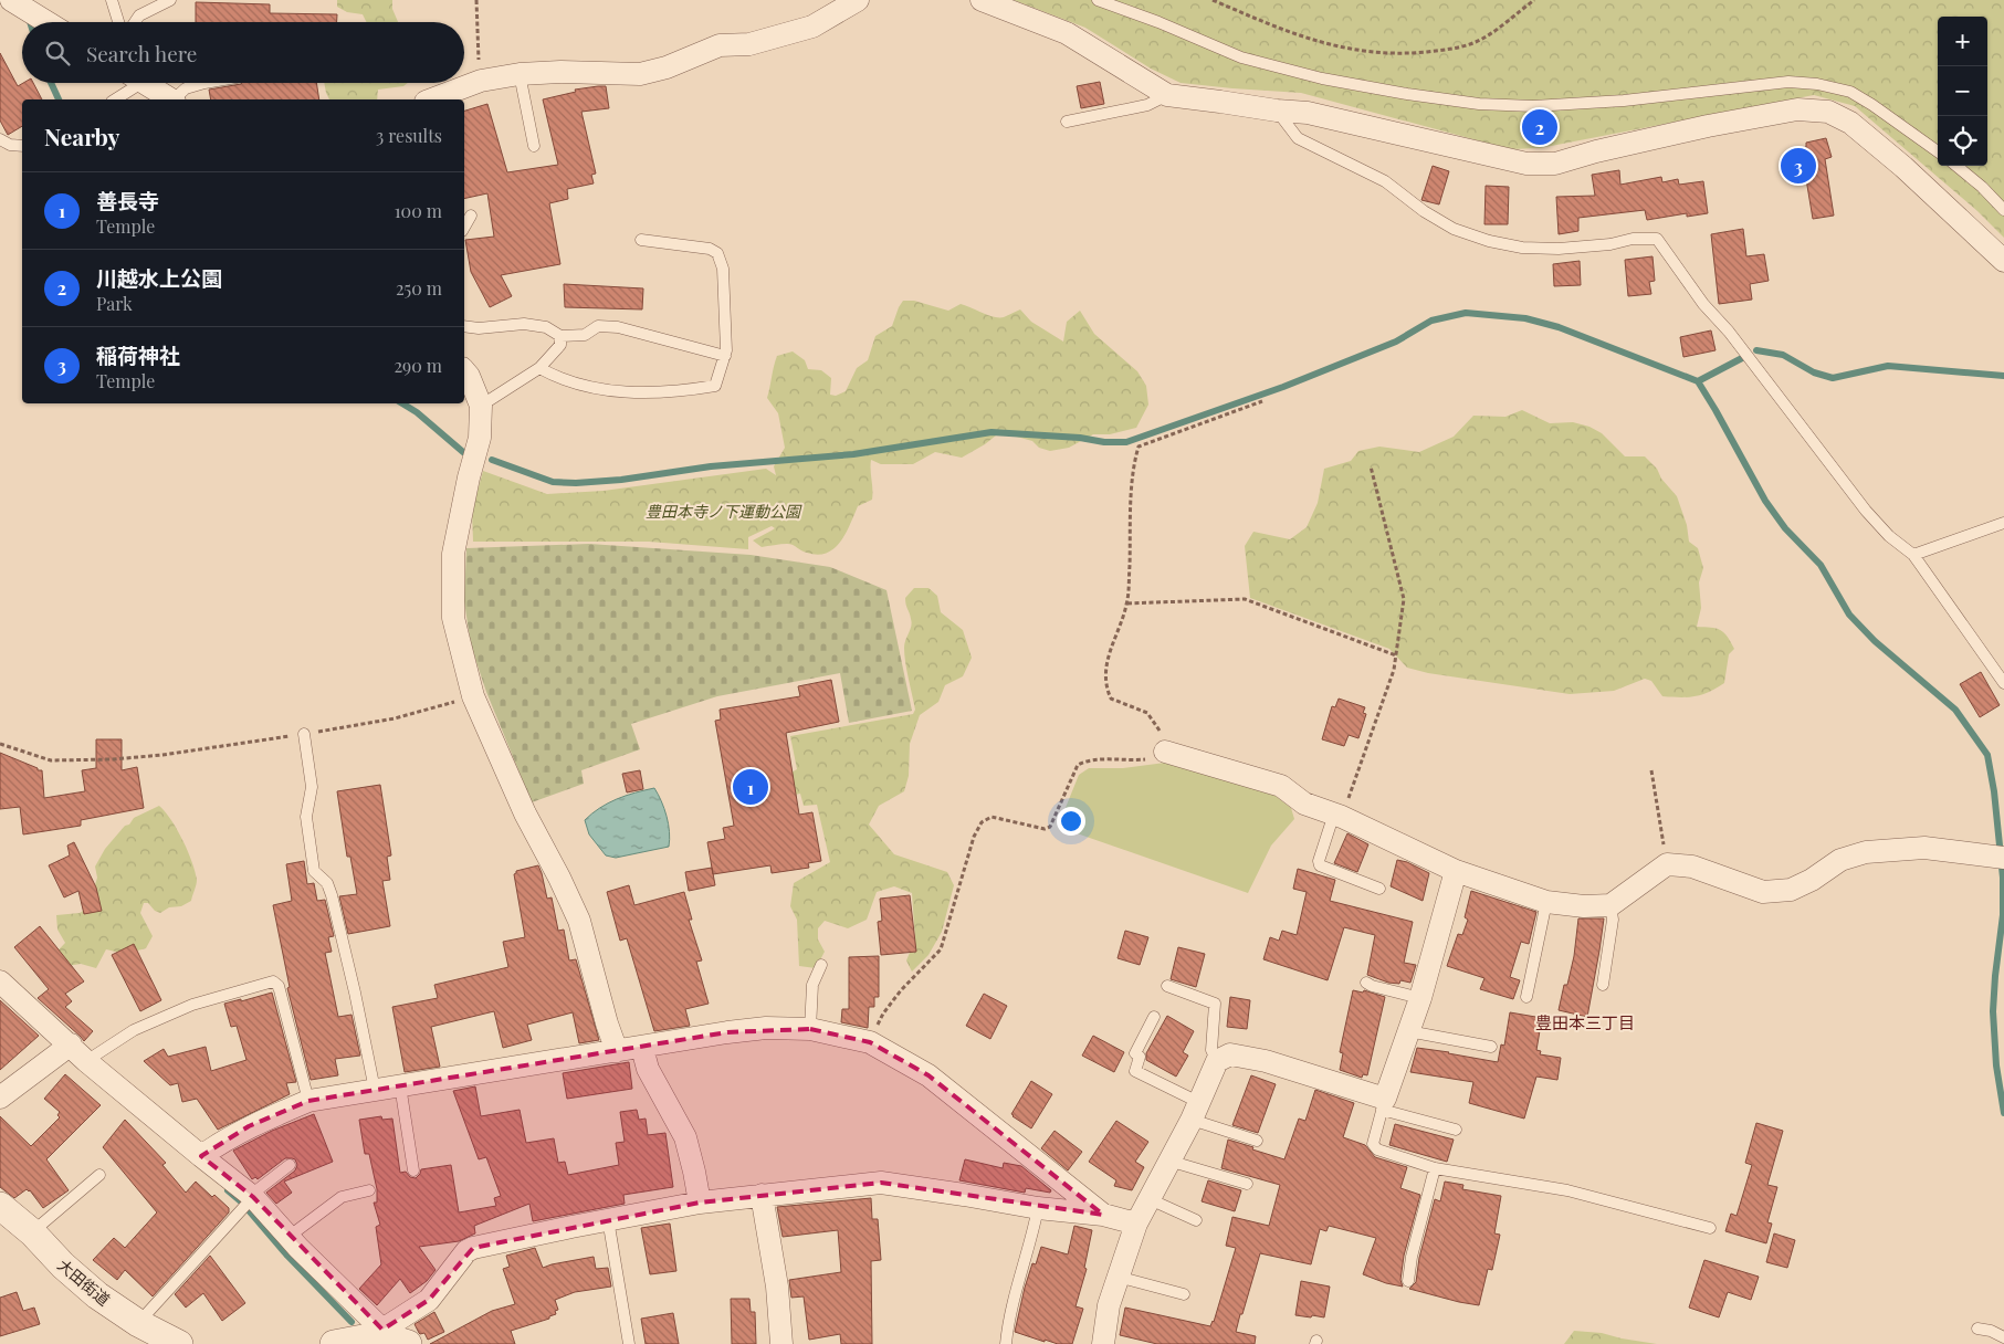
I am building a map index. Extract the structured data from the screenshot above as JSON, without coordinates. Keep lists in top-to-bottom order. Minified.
{"streets":{"street":["大田街道"]},"districts":["豊田本三丁目"],"parks":["豊田本寺ノ下運動公園"],"page":{"map_buttons":["+","−"],"search":"Search here","heading":["Nearby","3 results"],"pins":["2","3","1"],"list":[{"mark":"1","name":"善長寺","note":"Temple","value":"100 m"},{"mark":"2","name":"川越水上公園","note":"Park","value":"250 m"},{"mark":"3","name":"稲荷神社","note":"Temple","value":"290 m"}]}}
